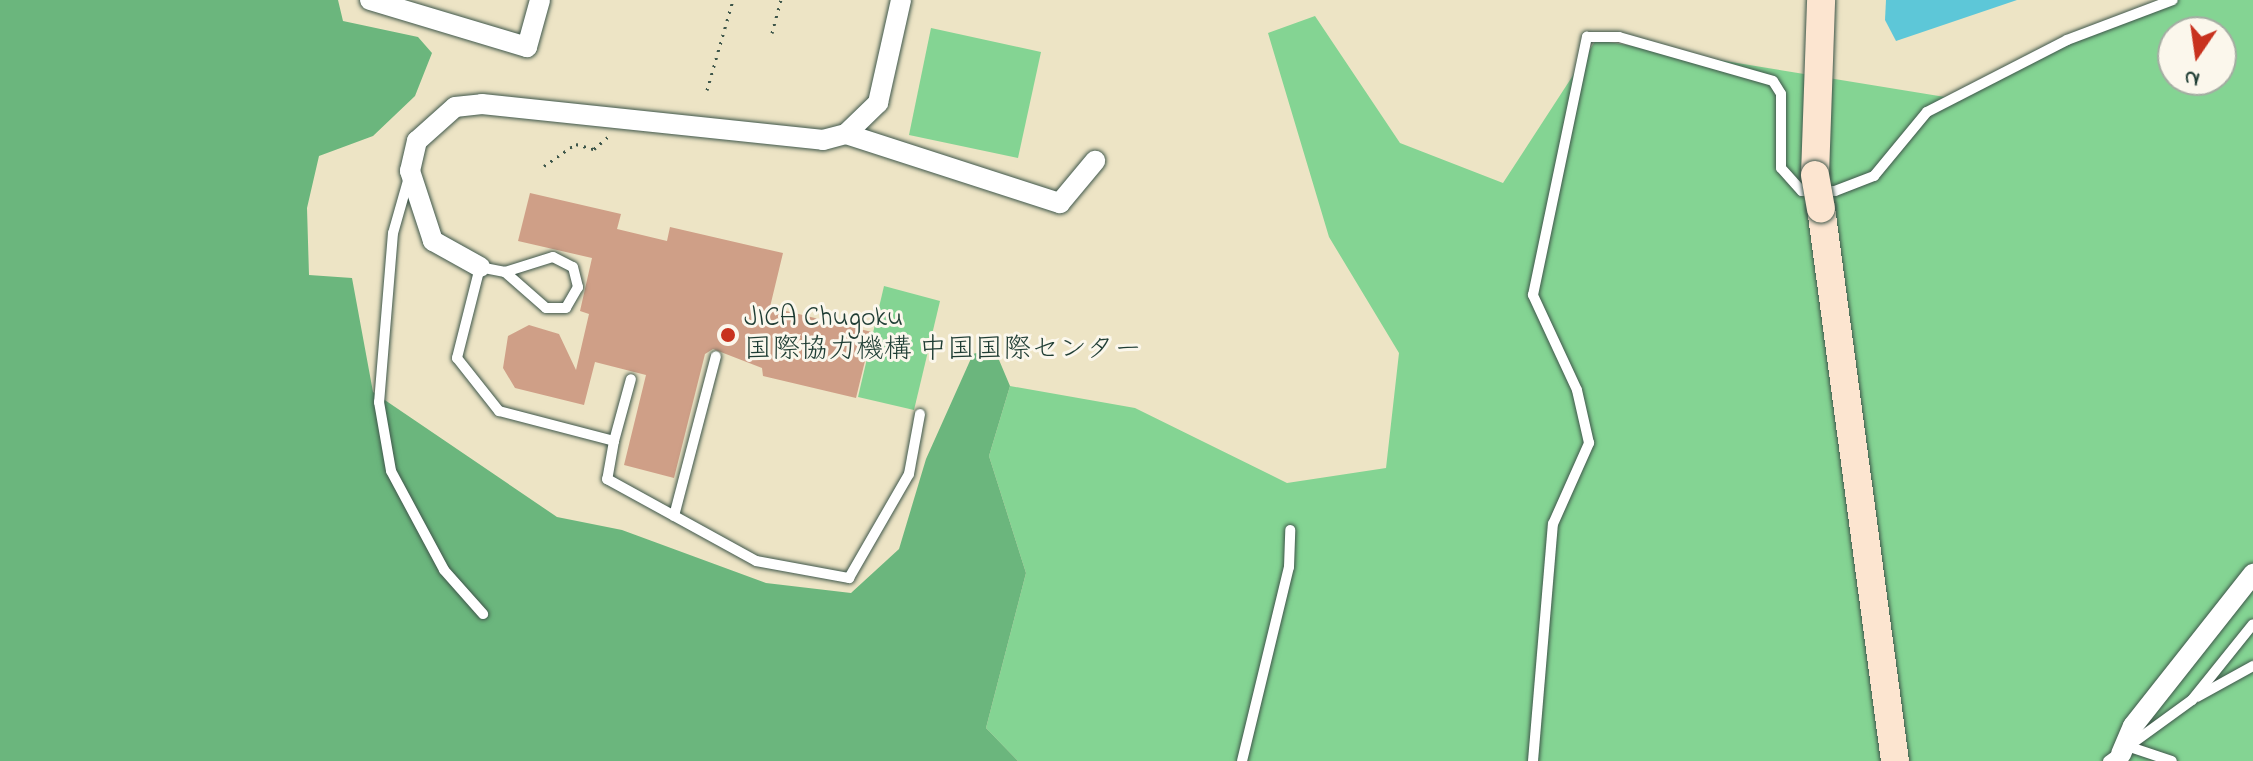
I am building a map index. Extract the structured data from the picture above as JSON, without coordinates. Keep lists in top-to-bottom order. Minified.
{"places":["JICA Chugoku 国際協力機構 中国国際センター"],"north":"bottom"}
